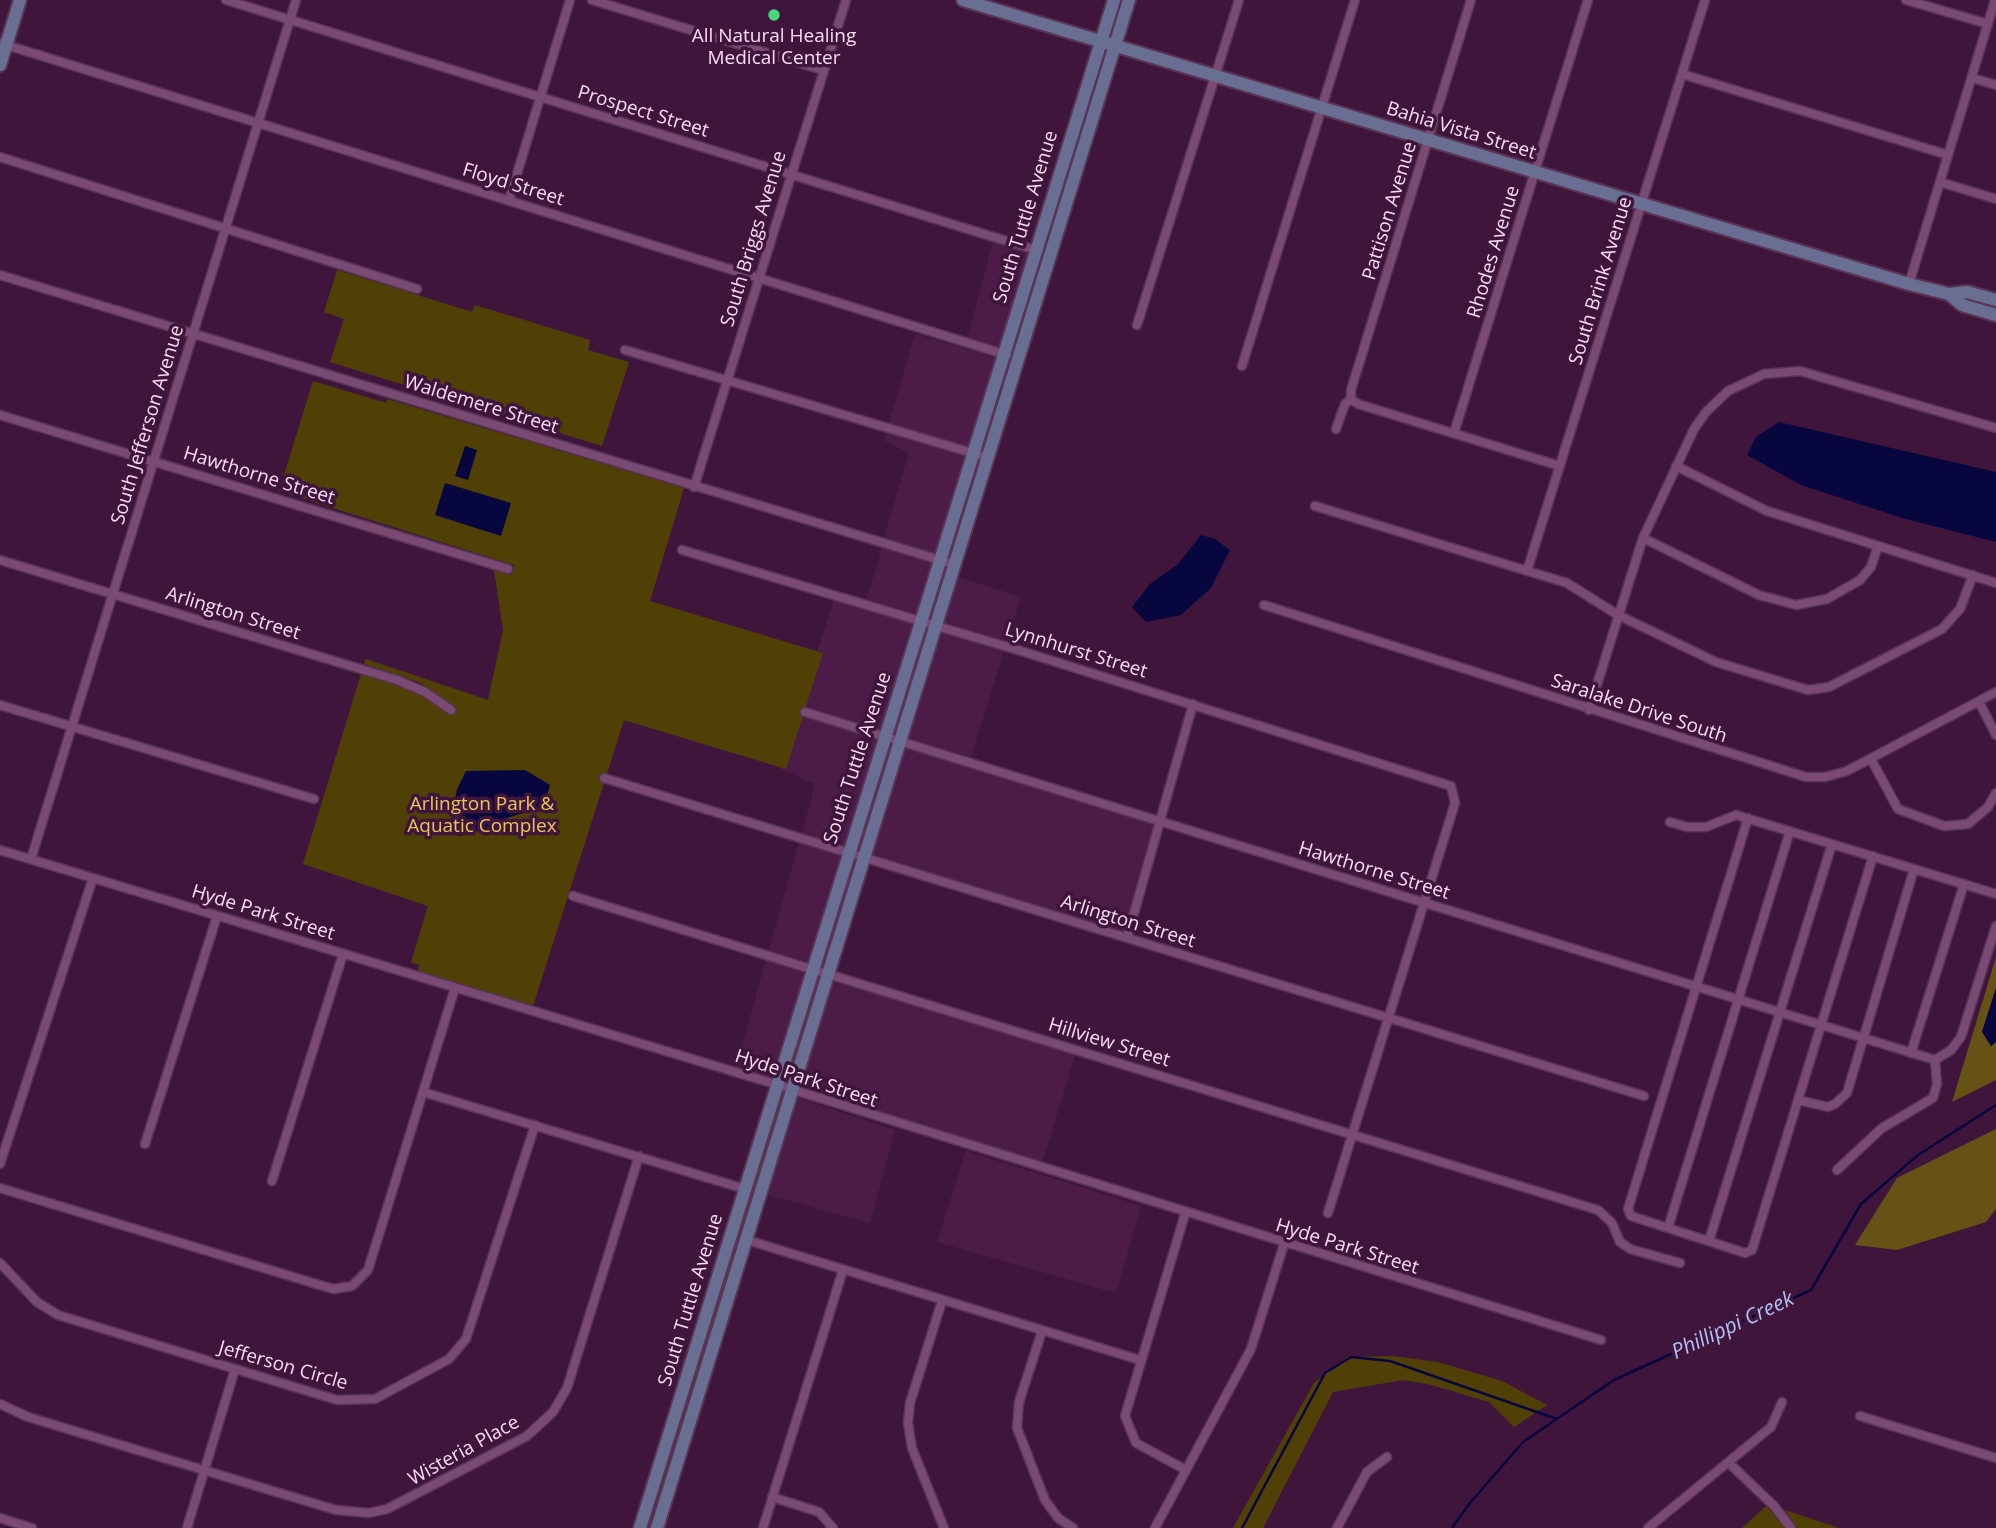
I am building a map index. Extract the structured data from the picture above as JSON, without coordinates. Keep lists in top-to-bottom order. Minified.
{"streets":{"main road":["Bahia Vista Street","South Tuttle Avenue"],"street":["Prospect Street","Floyd Street","Pattison Avenue","South Briggs Avenue","Rhodes Avenue","South Brink Avenue","Waldemere Street","South Jefferson Avenue","Hawthorne Street","Arlington Street","Lynnhurst Street","Saralake Drive South","Hyde Park Street","Hillview Street","Jefferson Circle","Wisteria Place"]},"crossings":[["Prospect Street","South Tuttle Avenue"],["Prospect Street","South Briggs Avenue"],["Prospect Street","South Jefferson Avenue"],["Bahia Vista Street","Pattison Avenue"],["Bahia Vista Street","South Tuttle Avenue"],["Bahia Vista Street","Rhodes Avenue"],["Bahia Vista Street","South Brink Avenue"],["Floyd Street","South Tuttle Avenue"],["Floyd Street","South Briggs Avenue"],["Floyd Street","South Jefferson Avenue"],["South Tuttle Avenue","Waldemere Street"],["South Tuttle Avenue","Hawthorne Street"],["South Tuttle Avenue","Arlington Street"],["South Tuttle Avenue","Lynnhurst Street"],["South Tuttle Avenue","Hyde Park Street"],["South Tuttle Avenue","Hillview Street"],["South Briggs Avenue","Waldemere Street"],["Waldemere Street","South Jefferson Avenue"],["South Jefferson Avenue","Hawthorne Street"],["South Jefferson Avenue","Arlington Street"],["South Jefferson Avenue","Hyde Park Street"],["Hawthorne Street","Lynnhurst Street"]],"water":["Phillippi Creek"],"parks":["Arlington Park & Aquatic Complex"],"places":["All Natural Healing Medical Center"]}
